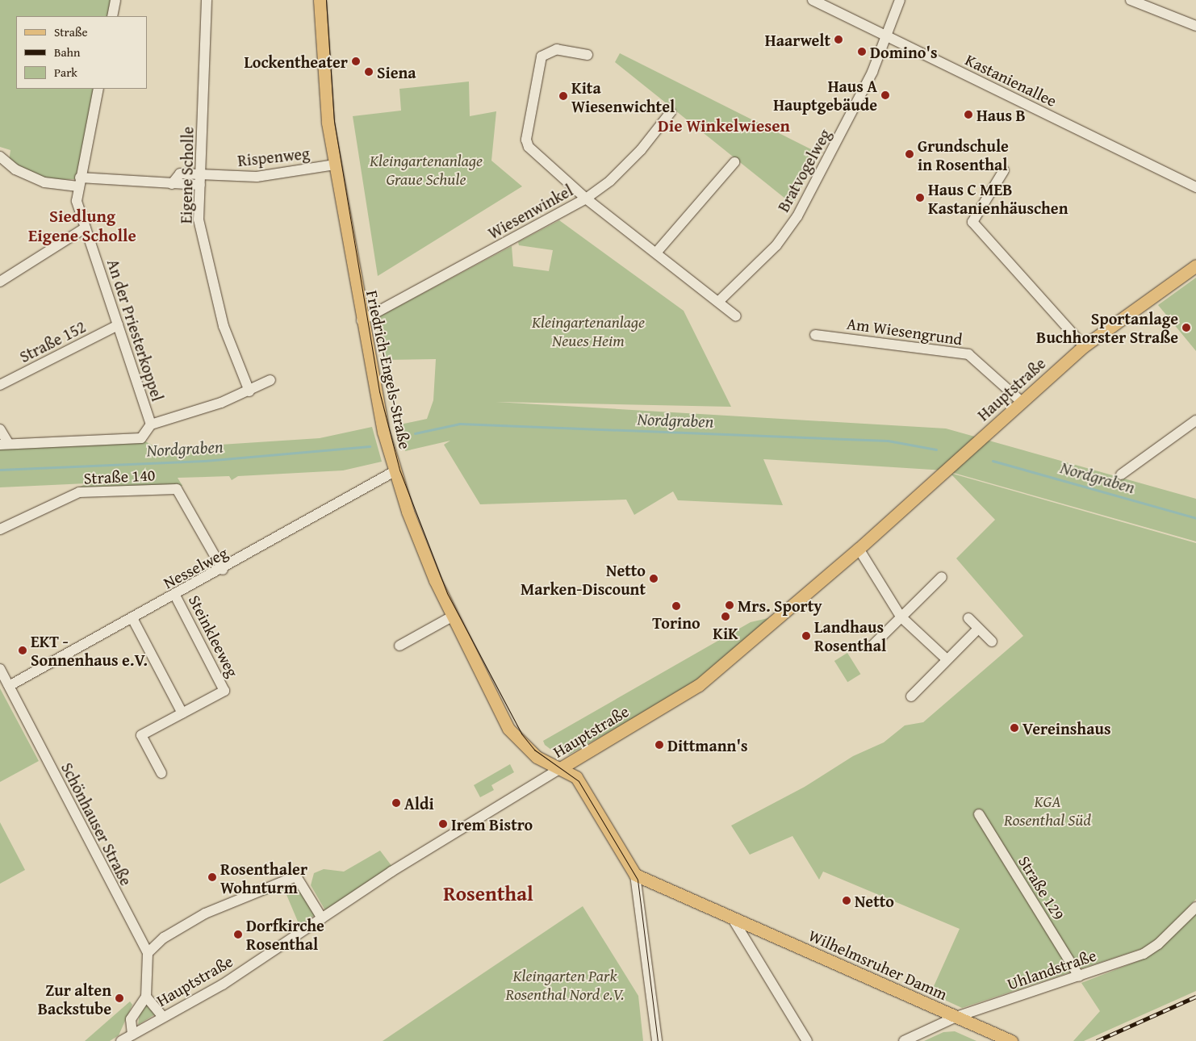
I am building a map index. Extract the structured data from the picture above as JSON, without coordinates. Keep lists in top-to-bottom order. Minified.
{"streets":{"main road":["Friedrich-Engels-Straße","Hauptstraße","Wilhelmsruher Damm"],"street":["Kastanienallee","Rispenweg","Bratvogelweg","Eigene Scholle","Wiesenwinkel","An der Priesterkoppel","Am Wiesengrund","Straße 152","Straße 140","Nesselweg","Steinkleeweg","Schönhauser Straße","Straße 129","Uhlandstraße"]},"crossings":[["Kastanienallee","Bratvogelweg"],["Rispenweg","Eigene Scholle"],["Rispenweg","An der Priesterkoppel"],["Rispenweg","Friedrich-Engels-Straße"],["Wiesenwinkel","Friedrich-Engels-Straße"],["An der Priesterkoppel","Straße 152"],["Am Wiesengrund","Hauptstraße"],["Friedrich-Engels-Straße","Hauptstraße"],["Friedrich-Engels-Straße","Nesselweg"],["Straße 140","Nesselweg"],["Nesselweg","Steinkleeweg"],["Nesselweg","Schönhauser Straße"],["Straße 129","Uhlandstraße"],["Wilhelmsruher Damm","Uhlandstraße"]],"districts":["Die Winkelwiesen","Siedlung Eigene Scholle","Rosenthal"],"water":["Nordgraben"],"parks":["Kleingartenanlage Graue Schule","Kleingartenanlage Neues Heim","KGA Rosenthal Süd","Kleingarten Park Rosenthal Nord e.V."],"places":["Haarwelt","Domino's","Lockentheater","Siena","Haus A Hauptgebäude","Kita Wiesenwichtel","Haus B","Grundschule in Rosenthal","Haus C MEB Kastanienhäuschen","Sportanlage Buchhorster Straße","Netto Marken-Discount","Mrs. Sporty","Torino","KiK","Landhaus Rosenthal","EKT - Sonnenhaus e.V.","Vereinshaus","Dittmann's","Aldi","Irem Bistro","Rosenthaler Wohnturm","Netto","Dorfkirche Rosenthal","Zur alten Backstube"],"legend":["Straße","Bahn","Park"]}
